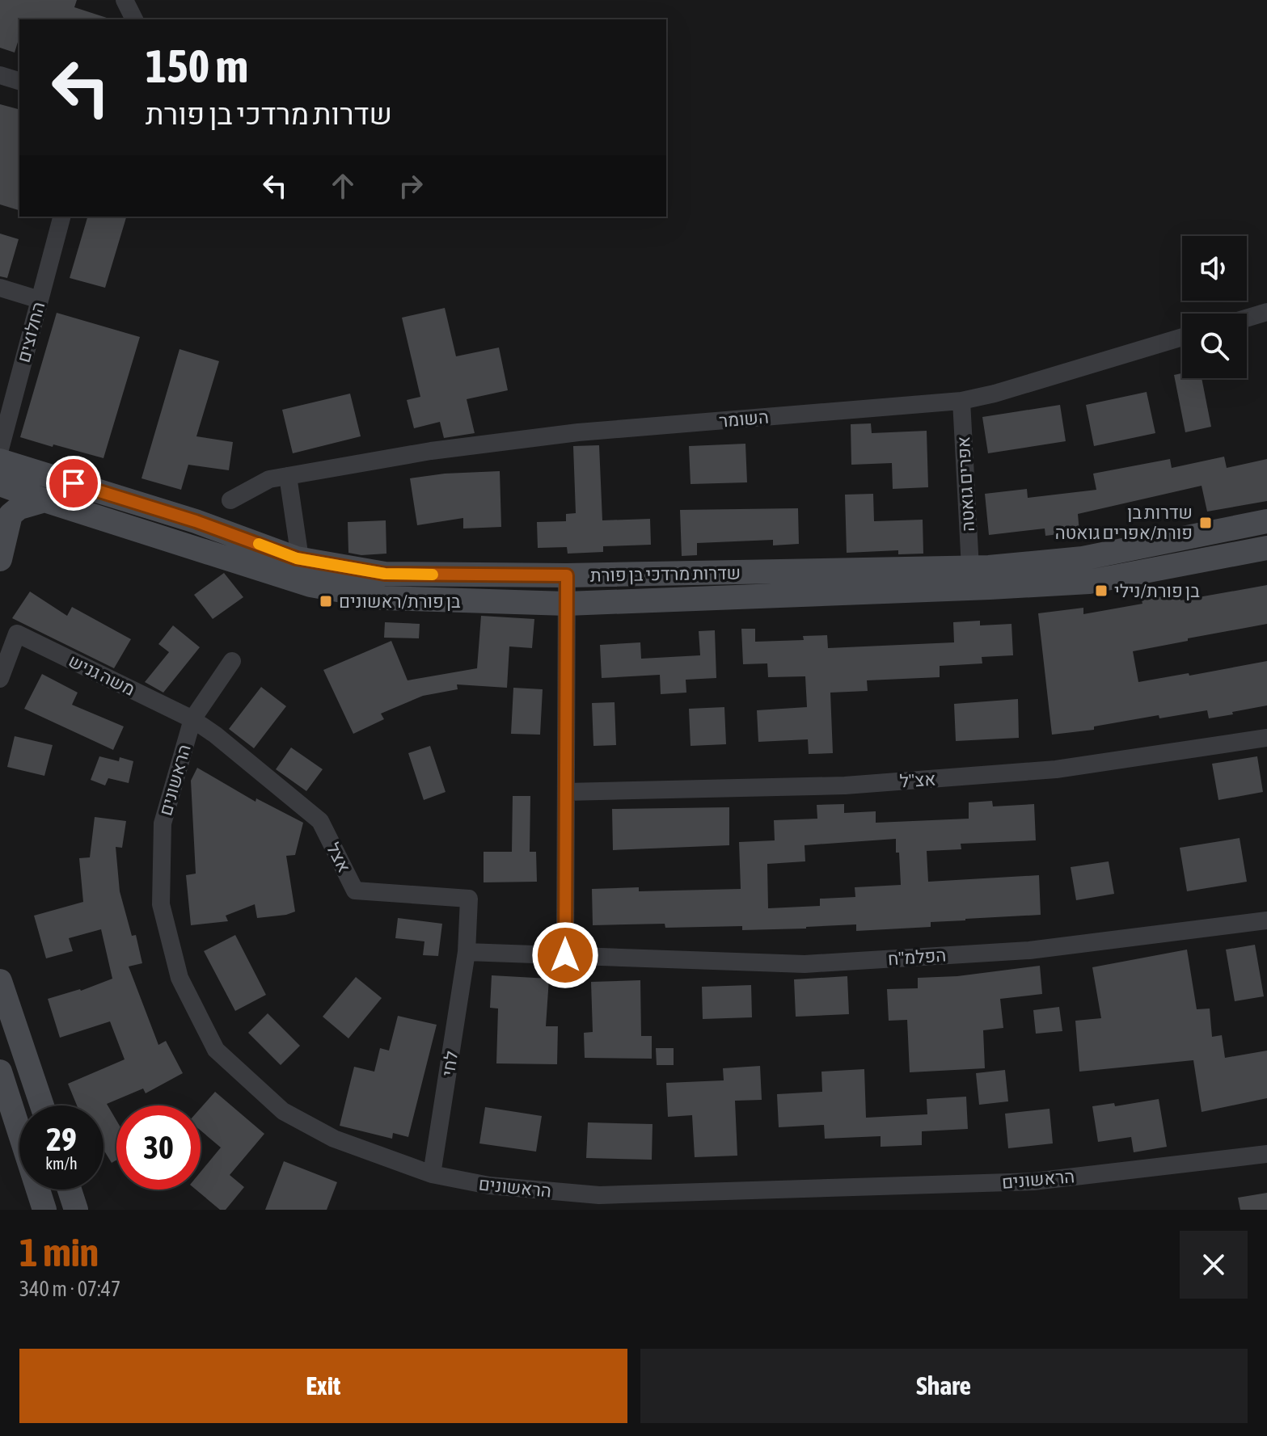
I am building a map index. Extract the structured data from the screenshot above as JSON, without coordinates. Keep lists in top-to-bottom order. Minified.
{"streets":{"street":["החלוצים","השומר","אפרים גואטה","שדרות מרדכי בן פורת","משה גניש","הראשונים","אצ\"ל","אצל","הפלמ\"ח","לחי"]},"crossings":[["השומר","אפרים גואטה"],["אפרים גואטה","שדרות מרדכי בן פורת"],["משה גניש","הראשונים"],["משה גניש","אצל"],["הראשונים","אצל"],["הראשונים","לחי"],["אצל","הפלמ\"ח"],["אצל","לחי"],["הפלמ\"ח","לחי"]],"places":{"transit":["שדרות בן פורת/אפרים גואטה","בן פורת/נילי","בן פורת/ראשונים"]},"page":{"turn":["150 m","שדרות מרדכי בן פורת"],"speed":"29 km/h","limit":"30","heading":["1 min","340 m · 07:47"],"buttons":["Exit","Share"]}}
